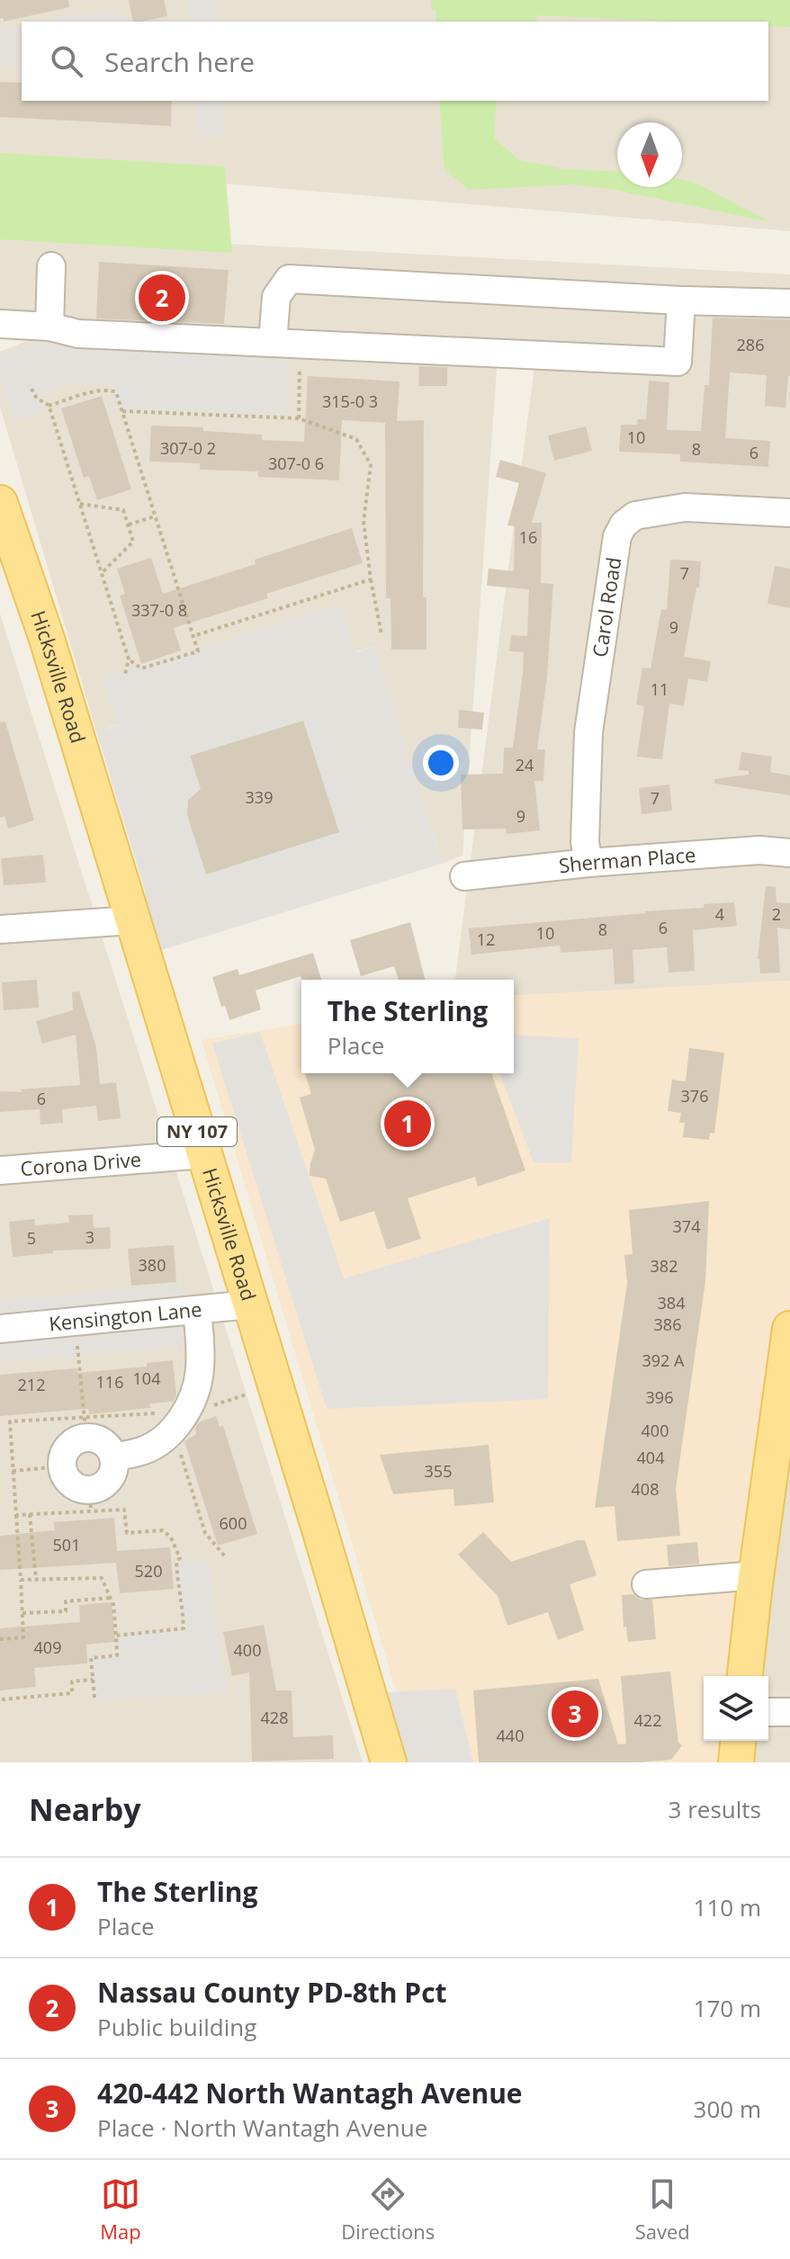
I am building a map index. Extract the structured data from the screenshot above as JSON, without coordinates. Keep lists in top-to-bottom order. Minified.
{"streets":{"main road":["Hicksville Road","NY 107"],"street":["Carol Road","Sherman Place","Corona Drive","Kensington Lane"]},"crossings":[["Carol Road","Sherman Place"],["Hicksville Road","Corona Drive"],["Hicksville Road","Kensington Lane"]],"house_numbers":["286","315-0 3","10","307-0 2","8","6","307-0 6","16","7","337-0 8","9","11","24","339","7","9","4","2","6","8","10","12","376","6","374","3","5","380","382","384","386","392 A","104","116","212","396","400","404","355","408","600","501","520","409","400","428","422","440"],"north":"bottom","page":{"search":"Search here","pins":["2","1","3"],"popup":["The Sterling","Place"],"heading":["Nearby","3 results"],"list":[{"mark":"1","name":"The Sterling","note":"Place","value":"110 m"},{"mark":"2","name":"Nassau County PD-8th Pct","note":"Public building","value":"170 m"},{"mark":"3","name":"420-442 North Wantagh Avenue","note":"Place · North Wantagh Avenue","value":"300 m"}],"nav":["Map","Directions","Saved"]}}
